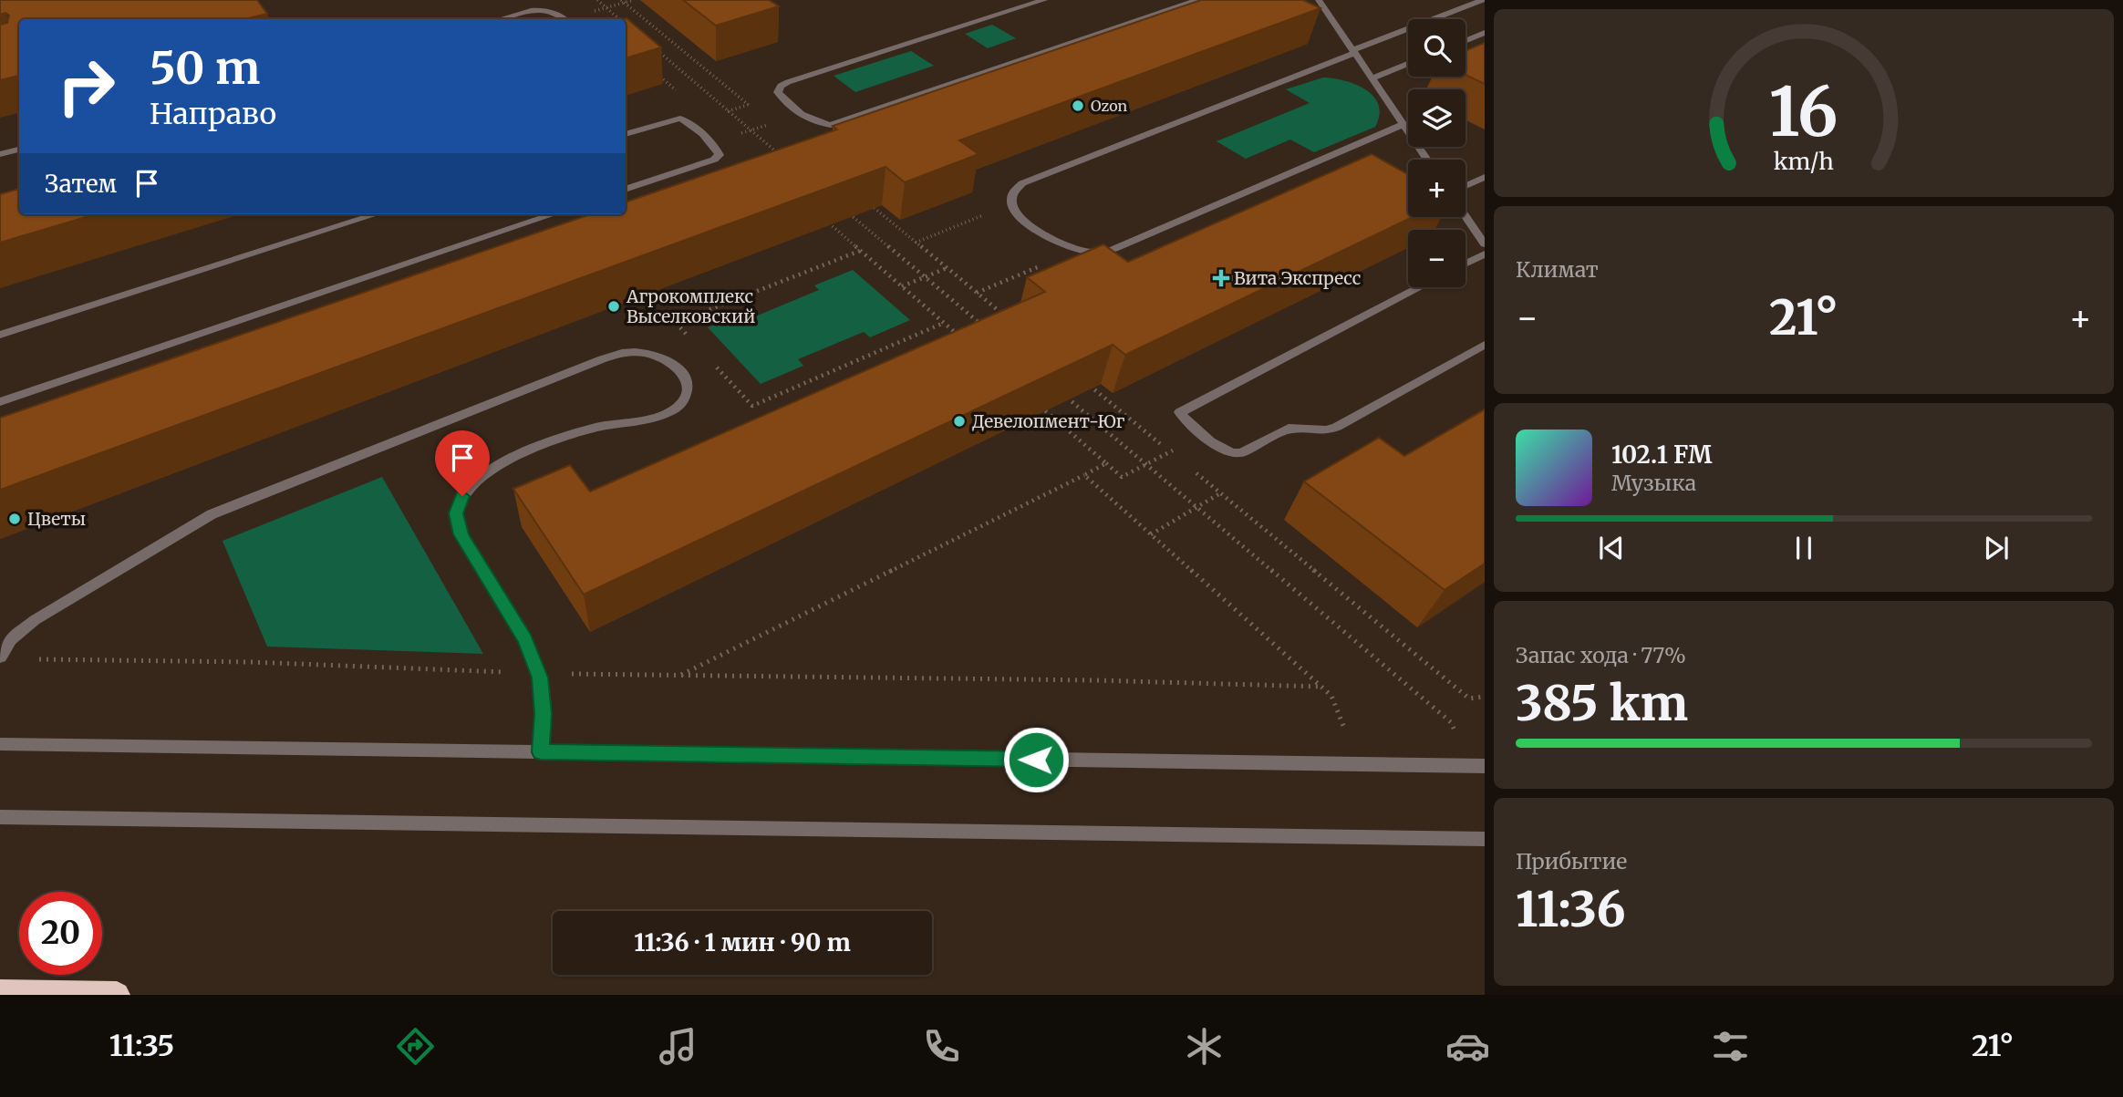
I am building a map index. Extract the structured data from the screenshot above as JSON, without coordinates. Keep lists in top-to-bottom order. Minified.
{"places":{"other":["Ozon","Агрокомплекс Выселковский","Девелопмент-Юг","Цветы"],"health":["Вита Экспресс"]},"page":{"map_buttons":["+","−"],"turn":["50 m","Направо"],"then":"Затем","tile":["Климат",["Запас хода · 77%","385 km"],["Прибытие","11:36"]],"heat":["−","21°","+"],"song":["102.1 FM","Музыка"],"limit":"20","trip":"11:36 · 1 мин · 90 m","tabs":["11:35","21°"],"gauge":["16","km/h"]}}
